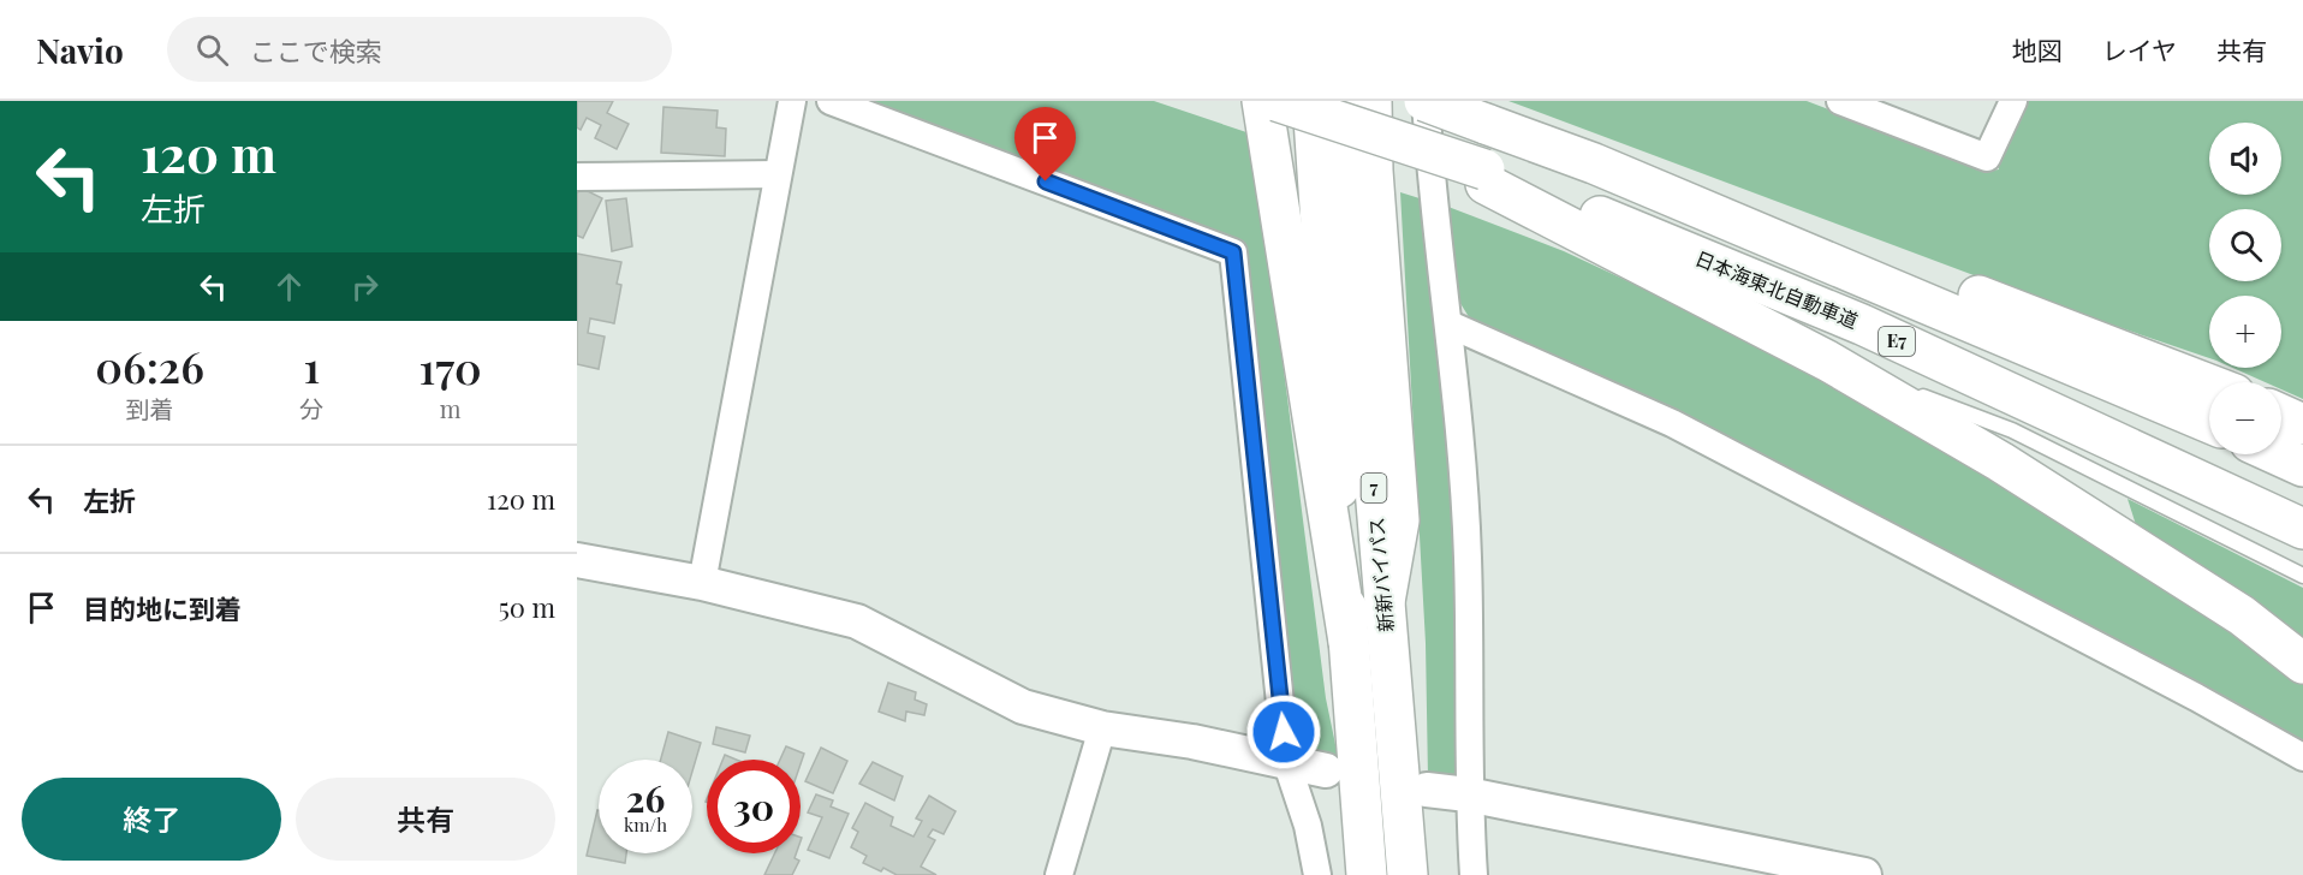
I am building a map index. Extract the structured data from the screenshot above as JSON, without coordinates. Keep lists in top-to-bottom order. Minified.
{"streets":{"highway":["日本海東北自動車道","E7","7","新新バイパス"]},"page":{"header":"Navio","search":"ここで検索","nav":["地図","レイヤ","共有"],"turn":["120 m","左折"],"map_buttons":["+","−"],"eta":["06:26","到着","1","分","170","m"],"list":[{"name":"左折","value":"120 m"},{"name":"目的地に到着","value":"50 m"}],"speed":"26 km/h","limit":"30","buttons":["終了","共有"]}}
